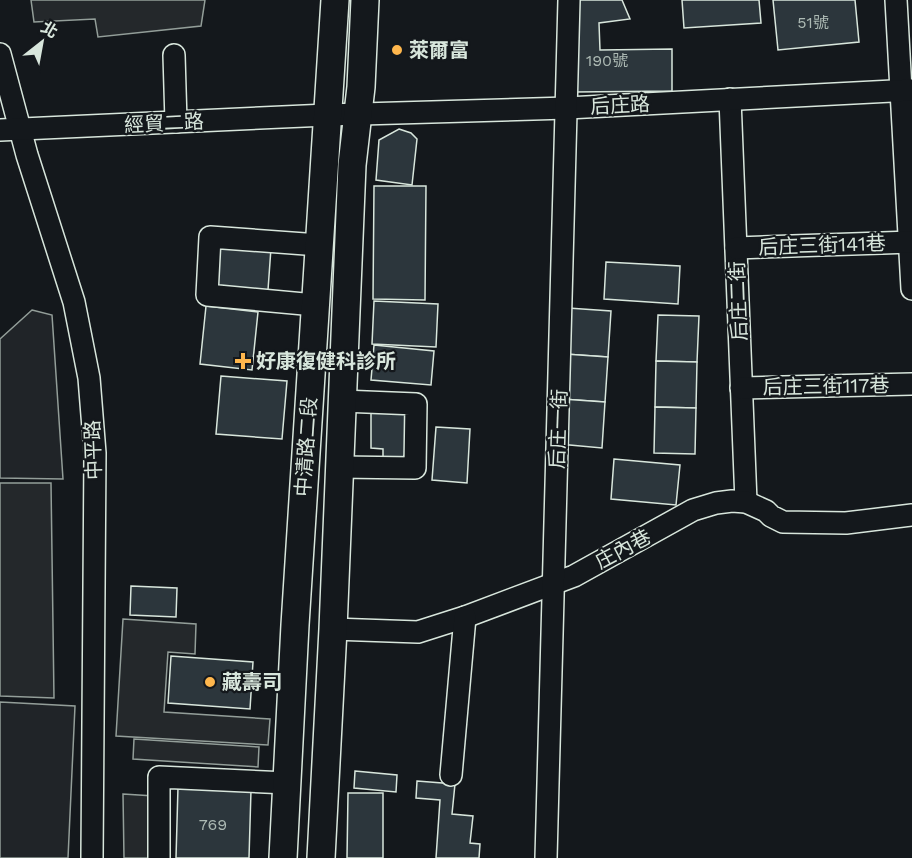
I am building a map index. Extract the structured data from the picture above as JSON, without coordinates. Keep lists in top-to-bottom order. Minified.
{"streets":{"main road":["中清路二段"],"street":["后庄路","經貿二路","后庄三街141巷","后庄二街","后庄三街117巷","后庄一街","中平路","庄內巷"]},"crossings":[["后庄路","經貿二路"],["后庄路","后庄二街"],["后庄路","后庄一街"],["后庄路","中清路二段"],["經貿二路","中清路二段"],["經貿二路","中平路"],["后庄三街141巷","后庄二街"],["后庄二街","后庄三街117巷"],["后庄二街","庄內巷"],["后庄一街","庄內巷"],["中清路二段","庄內巷"]],"places":{"other":["萊爾富","藏壽司"],"health":["好康復健科診所"]},"house_numbers":["51號","190號","769"],"north":"top right"}
